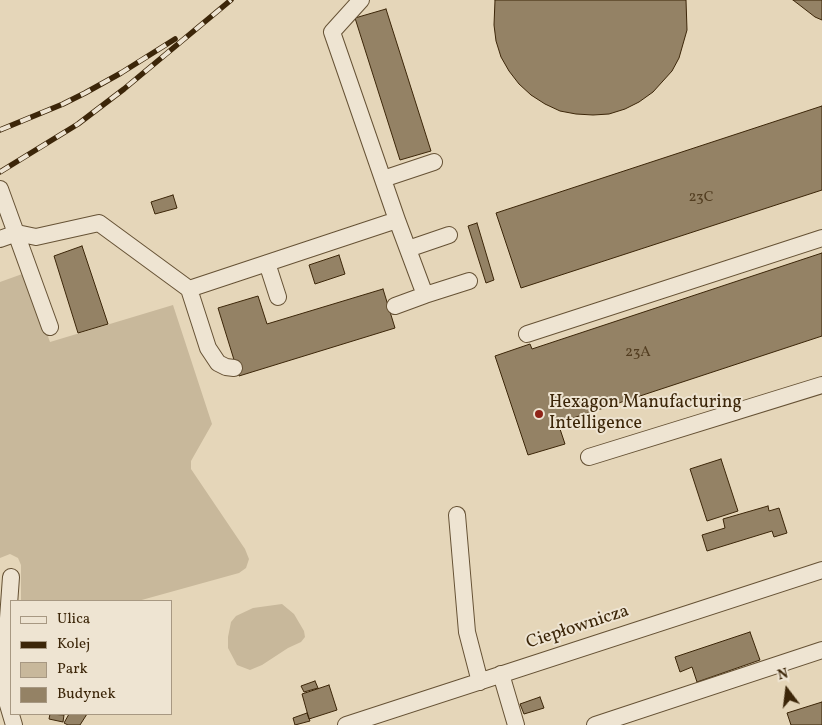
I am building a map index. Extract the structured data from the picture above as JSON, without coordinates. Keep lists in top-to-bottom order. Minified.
{"streets":{"street":["Ciepłownicza"]},"places":["Hexagon Manufacturing Intelligence"],"house_numbers":["23C","23A"],"legend":["Ulica","Kolej","Park","Budynek"],"north":"top"}
